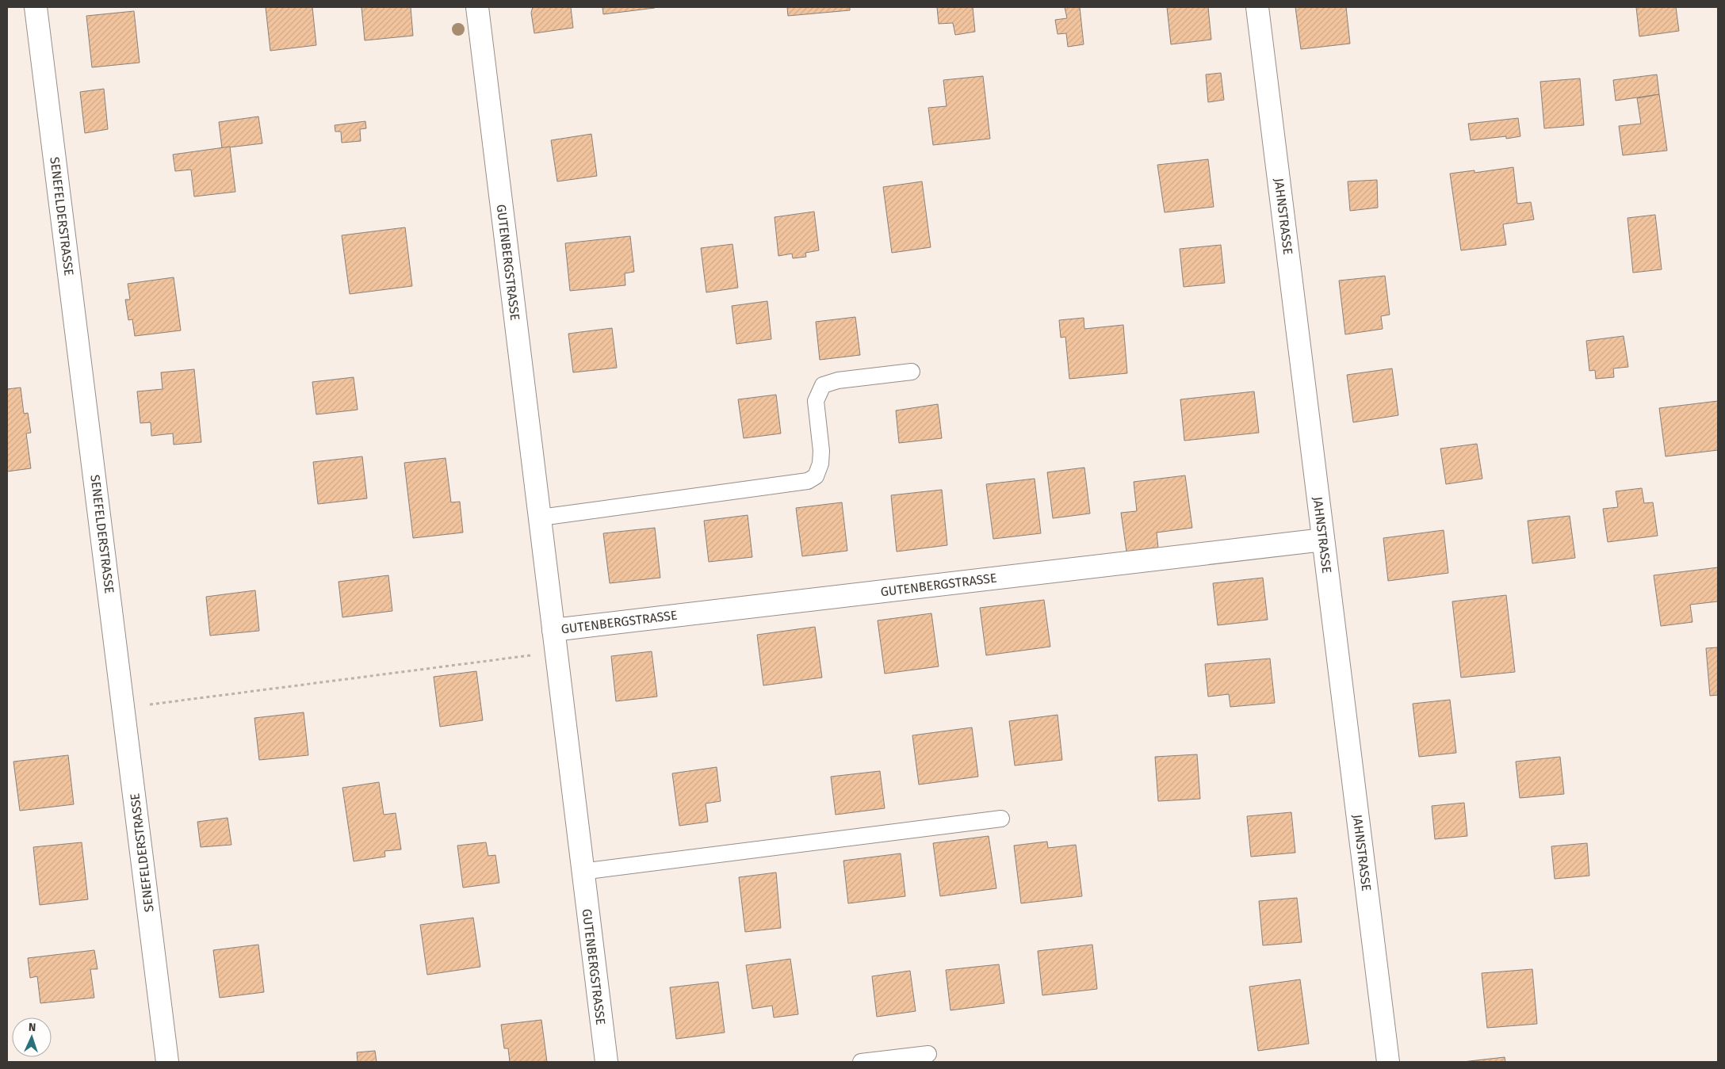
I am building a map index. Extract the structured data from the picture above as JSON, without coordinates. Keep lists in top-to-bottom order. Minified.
{"streets":{"street":["SENEFELDERSTRASSE","JAHNSTRASSE","GUTENBERGSTRASSE"]},"crossings":[["JAHNSTRASSE","GUTENBERGSTRASSE"]],"north":"top"}
